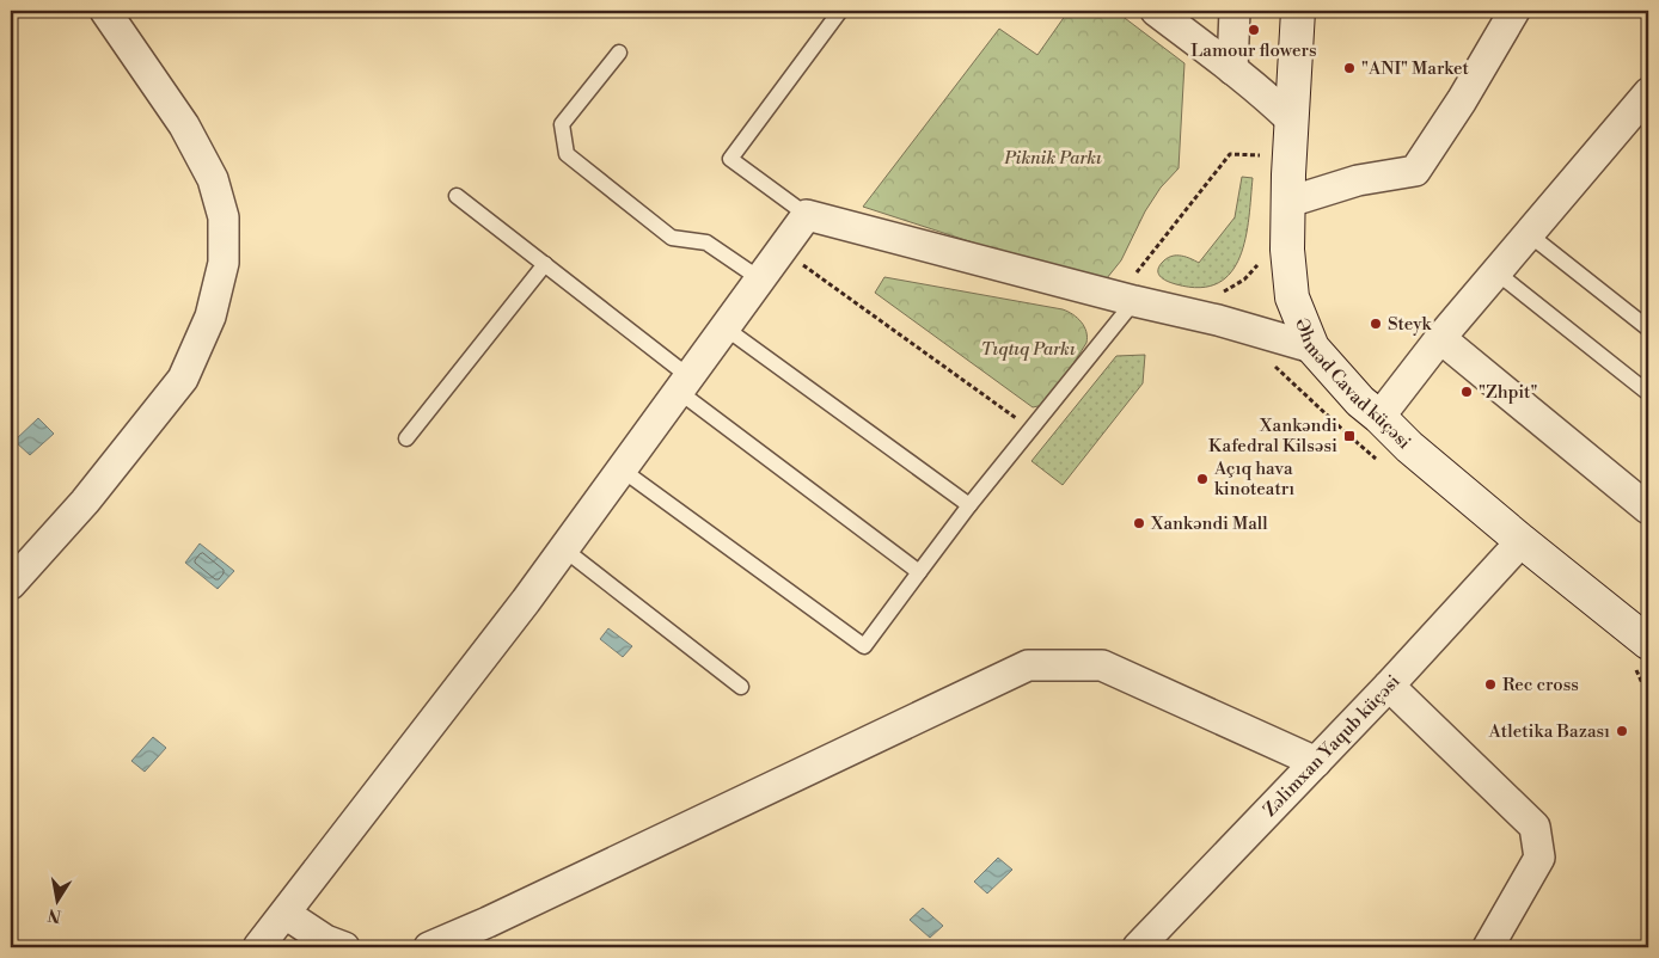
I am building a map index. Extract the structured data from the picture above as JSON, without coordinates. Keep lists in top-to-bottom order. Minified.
{"streets":{"street":["Əhməd Cavad küçəsi","Zəlimxan Yaqub küçəsi"]},"crossings":[["Əhməd Cavad küçəsi","Zəlimxan Yaqub küçəsi"]],"parks":["Piknik Parkı","Tıqtıq Parkı"],"places":{"other":["Lamour flowers","\"ANI\" Market","Steyk","\"Zhpit\"","Açıq hava kinoteatrı","Xankəndi Mall","Rec cross","Atletika Bazası"],"transit":["Xankəndi Kafedral Kilsəsi"]},"north":"bottom"}
